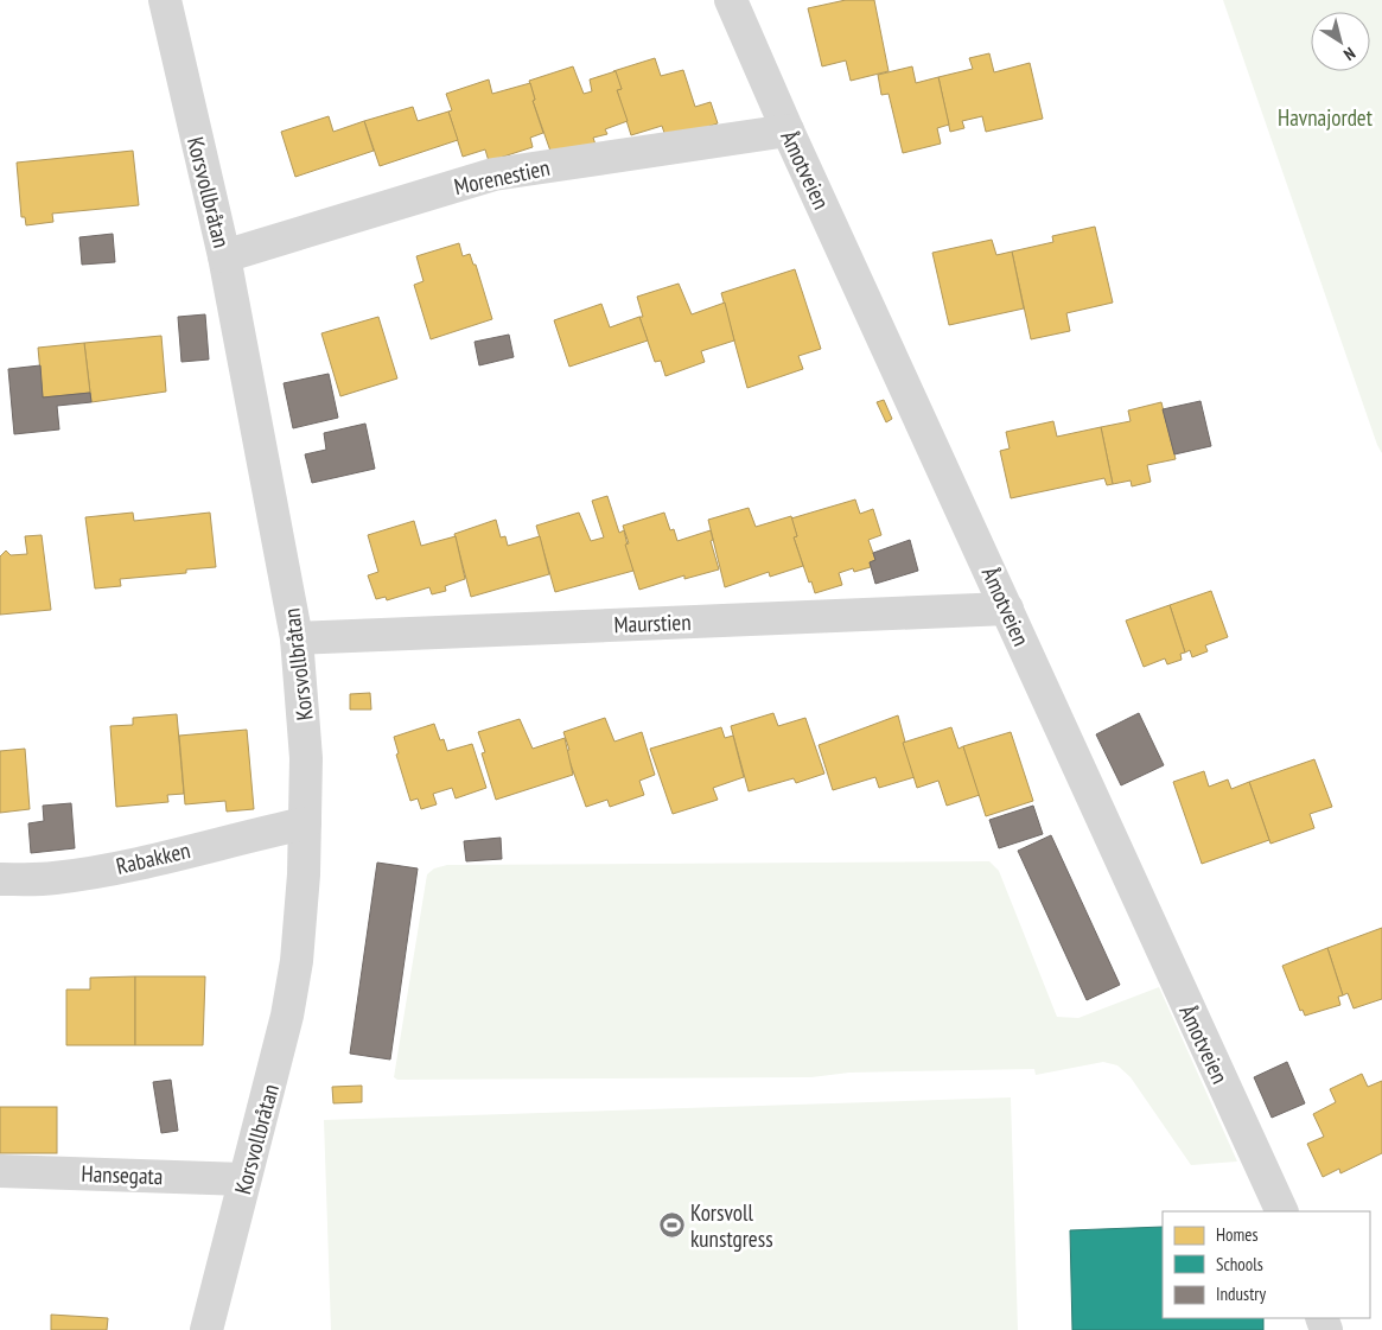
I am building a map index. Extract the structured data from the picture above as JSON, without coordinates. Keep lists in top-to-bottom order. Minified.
{"streets":{"street":["Åmotveien","Morenestien","Korsvollbråtan","Maurstien","Rabakken","Hansegata"]},"crossings":[["Åmotveien","Morenestien"],["Åmotveien","Maurstien"],["Morenestien","Korsvollbråtan"],["Korsvollbråtan","Maurstien"],["Korsvollbråtan","Rabakken"],["Korsvollbråtan","Hansegata"]],"parks":["Havnajordet"],"places":{"sports":["Korsvoll kunstgress"]},"legend":["Homes","Schools","Industry"],"north":"bottom right"}
